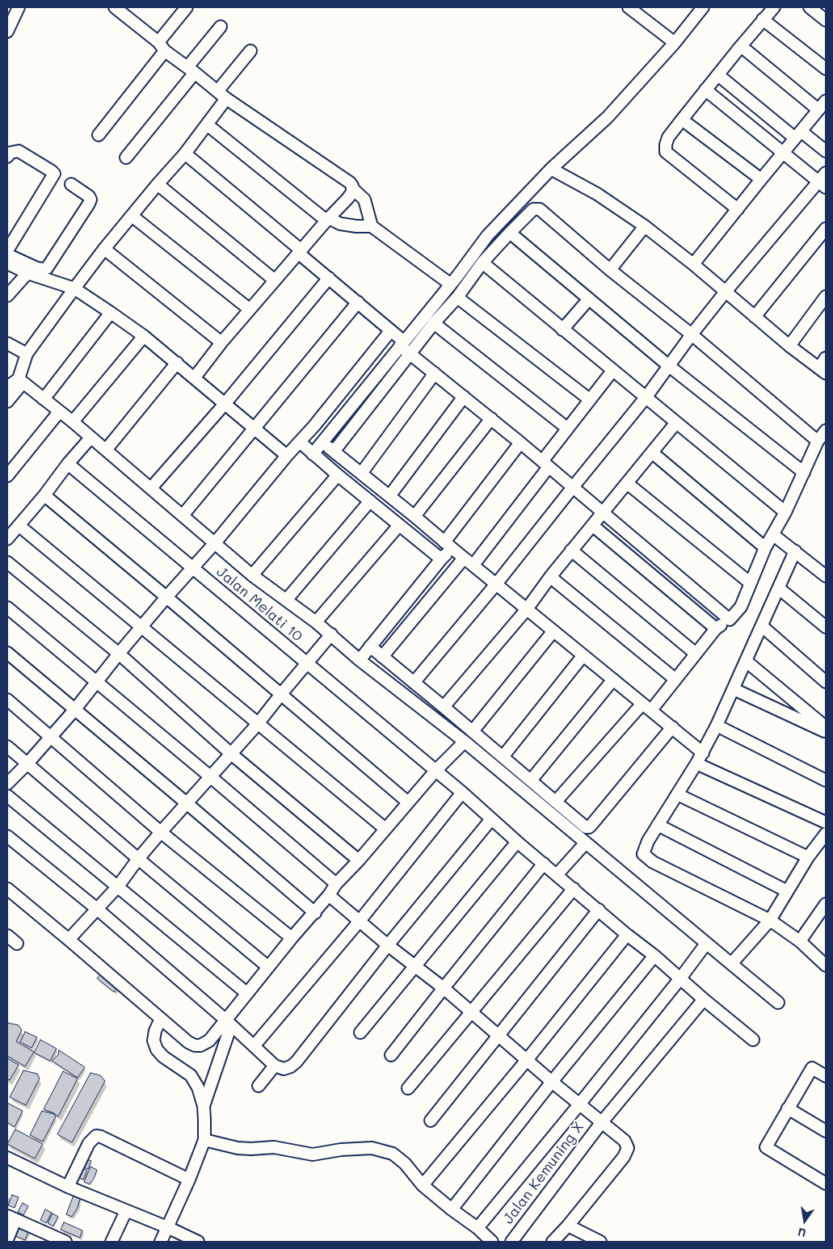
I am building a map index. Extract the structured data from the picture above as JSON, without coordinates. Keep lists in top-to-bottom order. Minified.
{"streets":{"street":["Jalan Melati 10","Jalan Kemuning X"]},"crossings":[["Jalan Melati 10","Jalan Kemuning X"]],"north":"bottom"}
